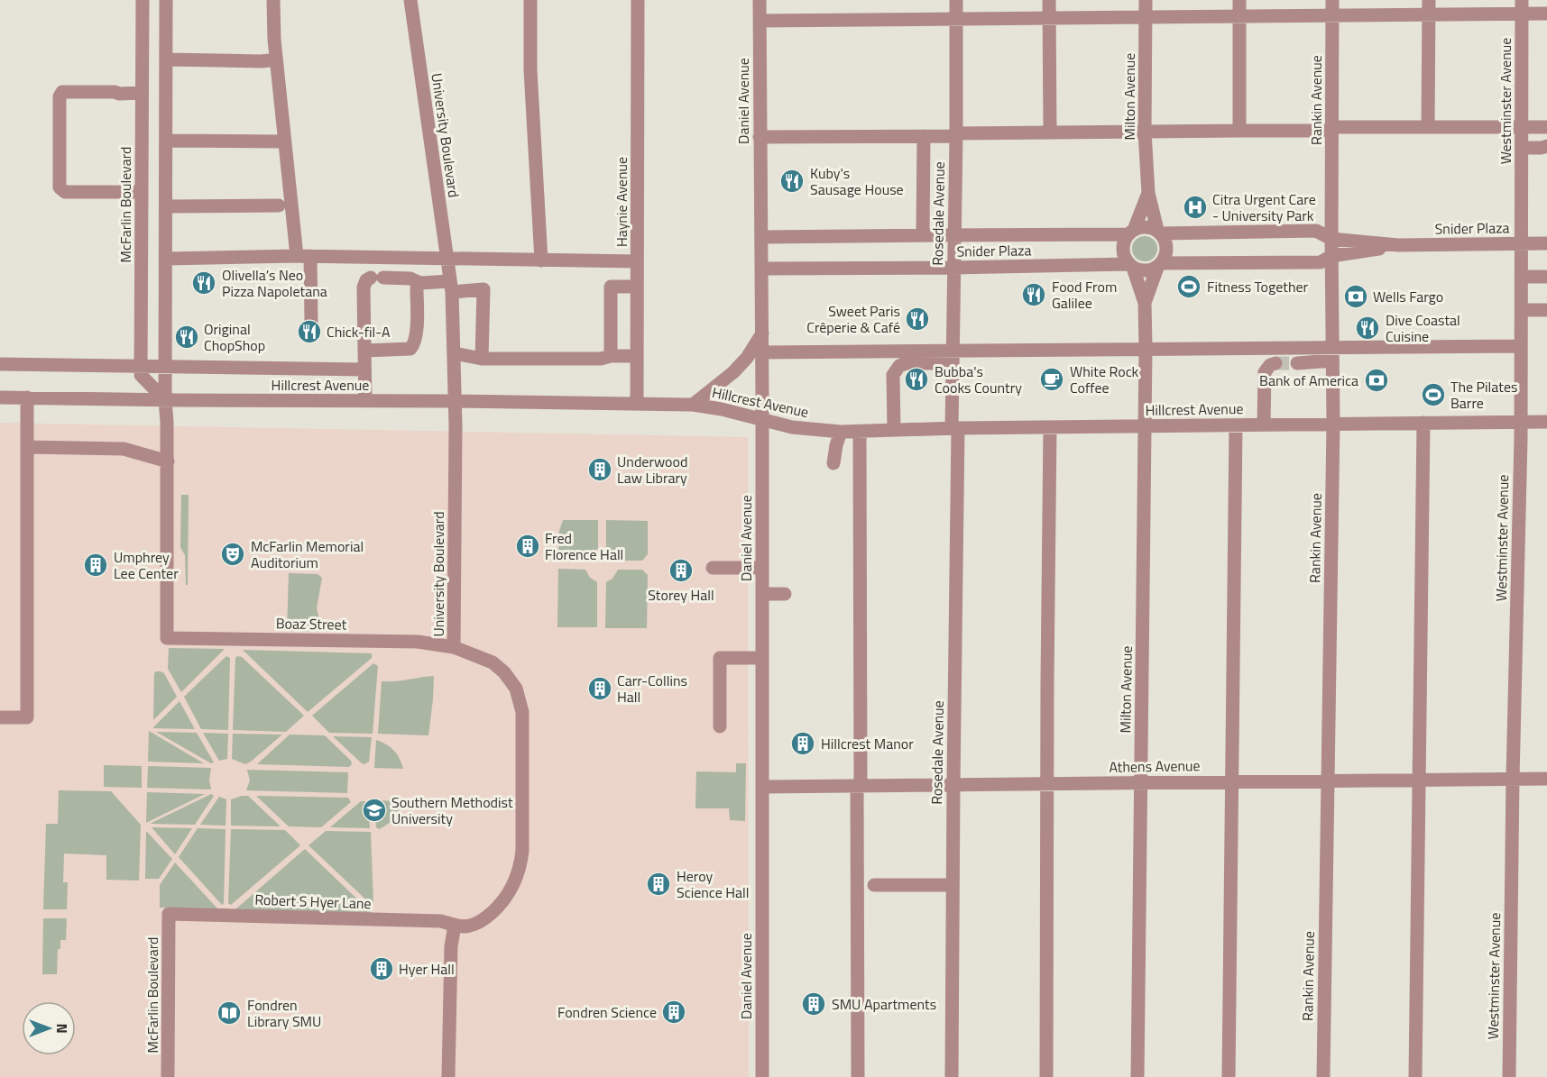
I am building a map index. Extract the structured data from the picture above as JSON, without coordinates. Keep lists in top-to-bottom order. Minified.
{"streets":{"street":["Milton Avenue","Rankin Avenue","Daniel Avenue","Westminster Avenue","University Boulevard","Haynie Avenue","McFarlin Boulevard","Rosedale Avenue","Snider Plaza","Hillcrest Avenue","Boaz Street","Athens Avenue","Robert S Hyer Lane"]},"crossings":[["Milton Avenue","Snider Plaza"],["Milton Avenue","Hillcrest Avenue"],["Milton Avenue","Athens Avenue"],["Rankin Avenue","Snider Plaza"],["Rankin Avenue","Hillcrest Avenue"],["Rankin Avenue","Athens Avenue"],["Daniel Avenue","Snider Plaza"],["Daniel Avenue","Hillcrest Avenue"],["Daniel Avenue","Athens Avenue"],["Westminster Avenue","Snider Plaza"],["Westminster Avenue","Hillcrest Avenue"],["Westminster Avenue","Athens Avenue"],["University Boulevard","Hillcrest Avenue"],["University Boulevard","Boaz Street"],["University Boulevard","Robert S Hyer Lane"],["Haynie Avenue","Hillcrest Avenue"],["McFarlin Boulevard","Hillcrest Avenue"],["McFarlin Boulevard","Robert S Hyer Lane"],["Rosedale Avenue","Snider Plaza"],["Rosedale Avenue","Hillcrest Avenue"],["Rosedale Avenue","Athens Avenue"]],"places":{"restaurant":["Kuby's Sausage House","Olivella’s Neo Pizza Napoletana","Food From Galilee","Sweet Paris Crêperie & Café","Dive Coastal Cuisine","Chick-fil-A","Original ChopShop","Bubba's Cooks Country"],"hospital":["Citra Urgent Care - University Park"],"sports":["Fitness Together","The Pilates Barre"],"bank":["Wells Fargo","Bank of America"],"cafe":["White Rock Coffee"],"building":["Underwood Law Library","Fred Florence Hall","Umphrey Lee Center","Storey Hall","Carr-Collins Hall","Hillcrest Manor","Heroy Science Hall","Hyer Hall","SMU Apartments","Fondren Science"],"theatre":["McFarlin Memorial Auditorium"],"school or university":["Southern Methodist University"],"library":["Fondren Library SMU"]},"north":"right"}
